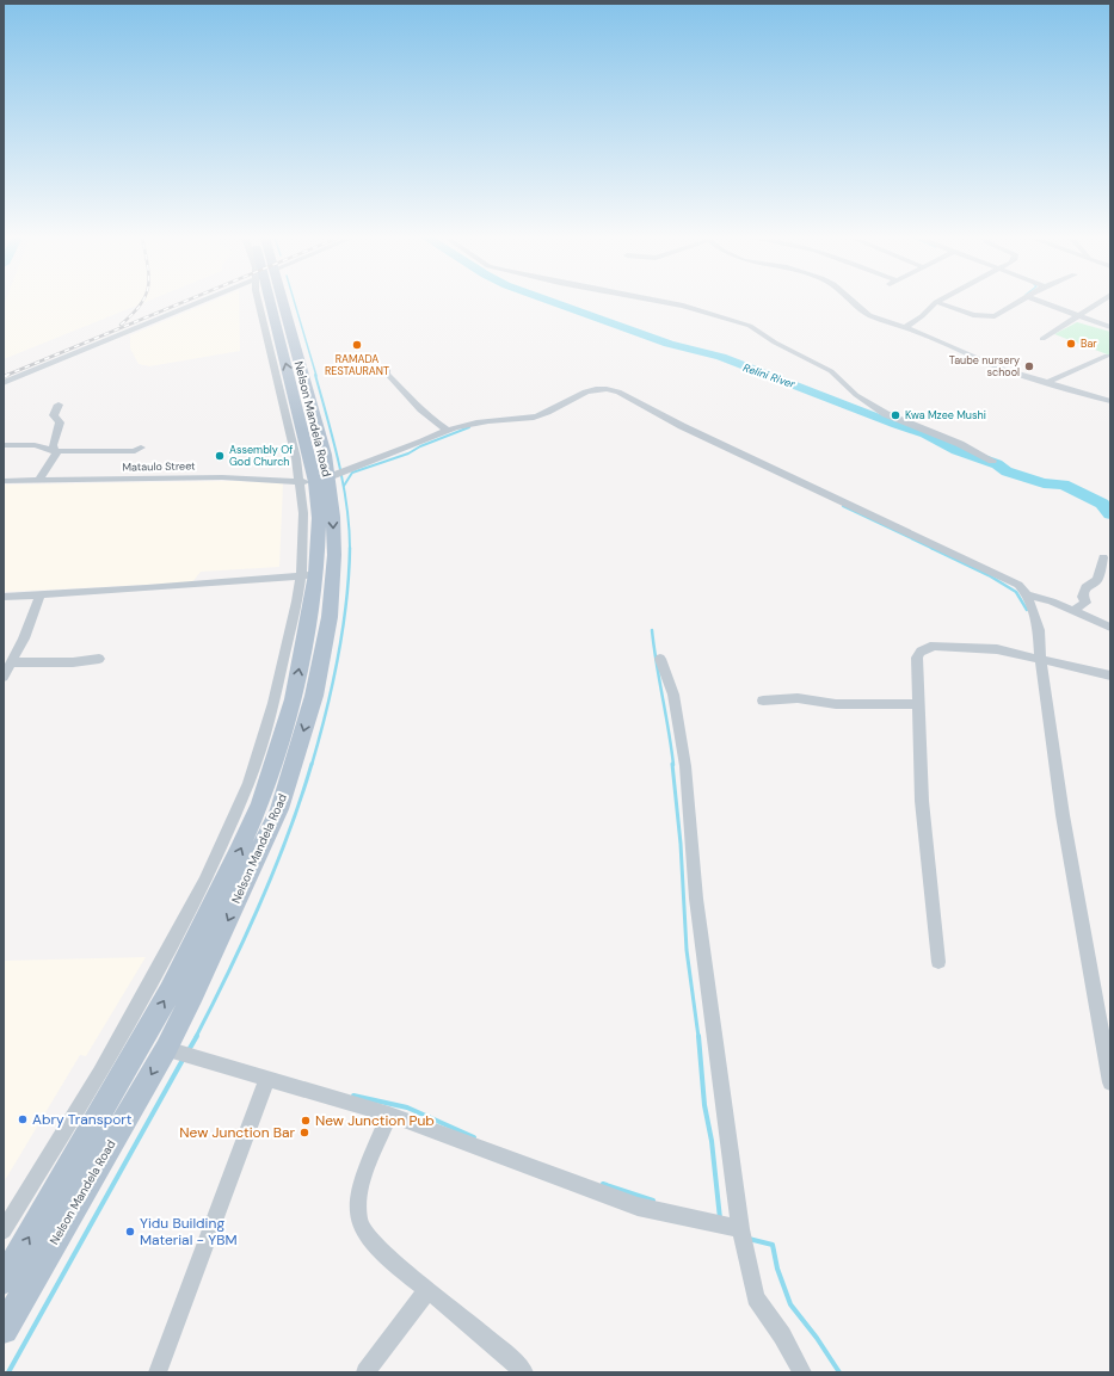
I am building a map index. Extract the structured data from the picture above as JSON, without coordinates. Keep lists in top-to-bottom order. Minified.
{"streets":{"main road":["Nelson Mandela Road"],"street":["Mataulo Street"]},"crossings":[["Nelson Mandela Road","Mataulo Street"]],"water":["Relini River"],"places":["Bar","RAMADA RESTAURANT","Taube nursery school","Kwa Mzee Mushi","Assembly Of God Church","Abry Transport","New Junction Pub","New Junction Bar","Yidu Building Material - YBM"]}
